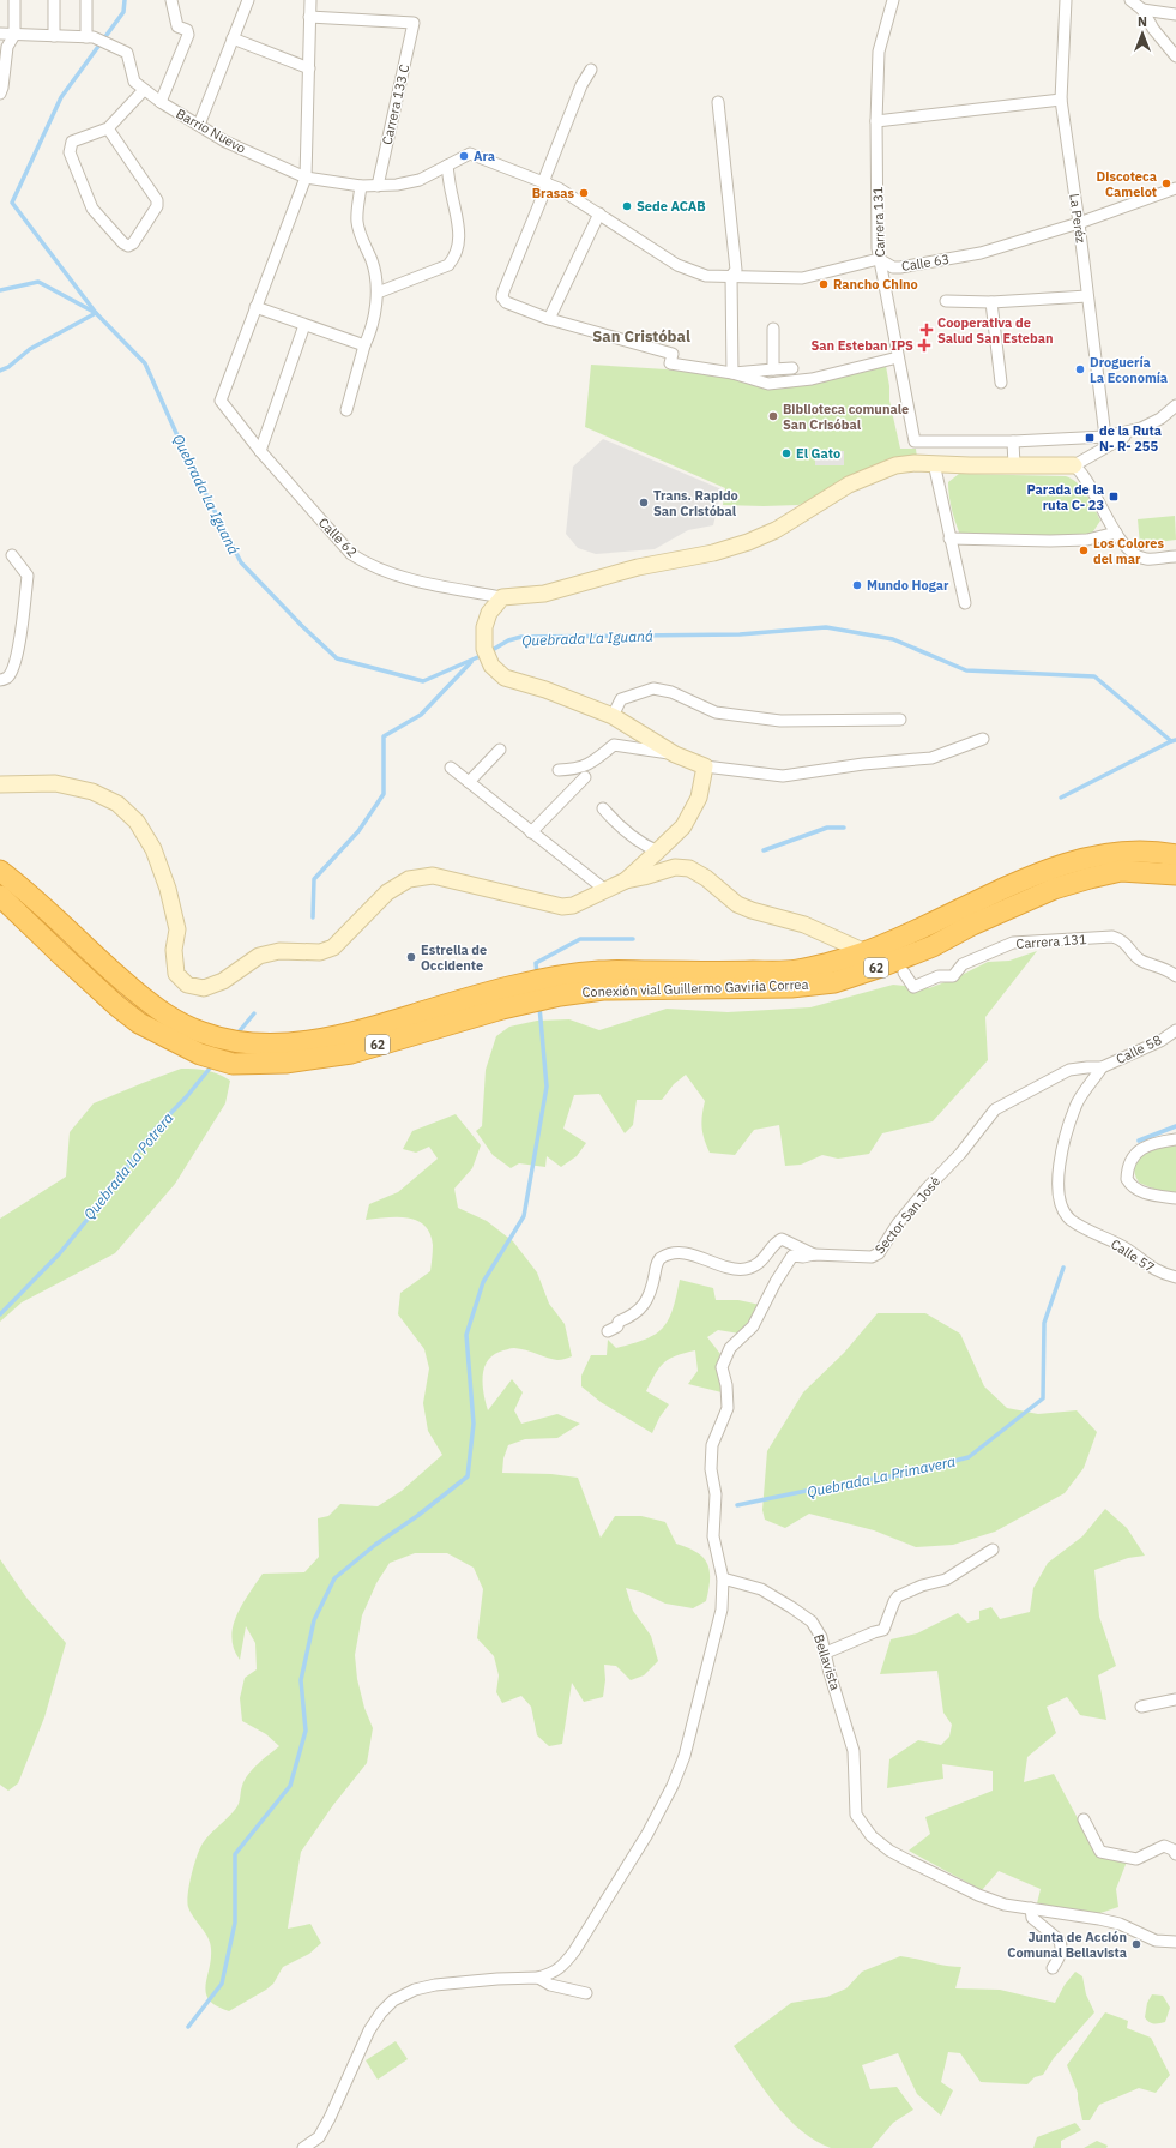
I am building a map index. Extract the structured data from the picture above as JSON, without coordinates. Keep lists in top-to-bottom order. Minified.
{"streets":{"highway":["62","Conexión vial Guillermo Gaviria Correa"],"street":["Carrera 133 C","Barrio Nuevo","La Peréz","Carrera 131","Calle 63","Calle 62","Calle 58","Sector San José","Calle 57","Bellavista"]},"crossings":[["Carrera 133 C","Barrio Nuevo"],["La Peréz","Calle 63"],["Carrera 131","Calle 63"],["Calle 58","Sector San José"],["Calle 58","Calle 57"],["Sector San José","Calle 57"],["Sector San José","Bellavista"]],"districts":["San Cristóbal"],"water":["Quebrada La Iguaná","Quebrada La Potrera","Quebrada La Primavera"],"places":{"other":["Ara","Discoteca Camelot","Brasas","Sede ACAB","Rancho Chino","Droguería La Economía","Biblioteca comunale San Crisóbal","El Gato","Trans. Rapido San Cristóbal","Los Colores del mar","Mundo Hogar","Estrella de Occidente","Junta de Acción Comunal Bellavista"],"health":["Cooperativa de Salud San Esteban","San Esteban IPS"],"transit":["de la Ruta N- R- 255","Parada de la ruta C- 23"]},"north":"top"}
